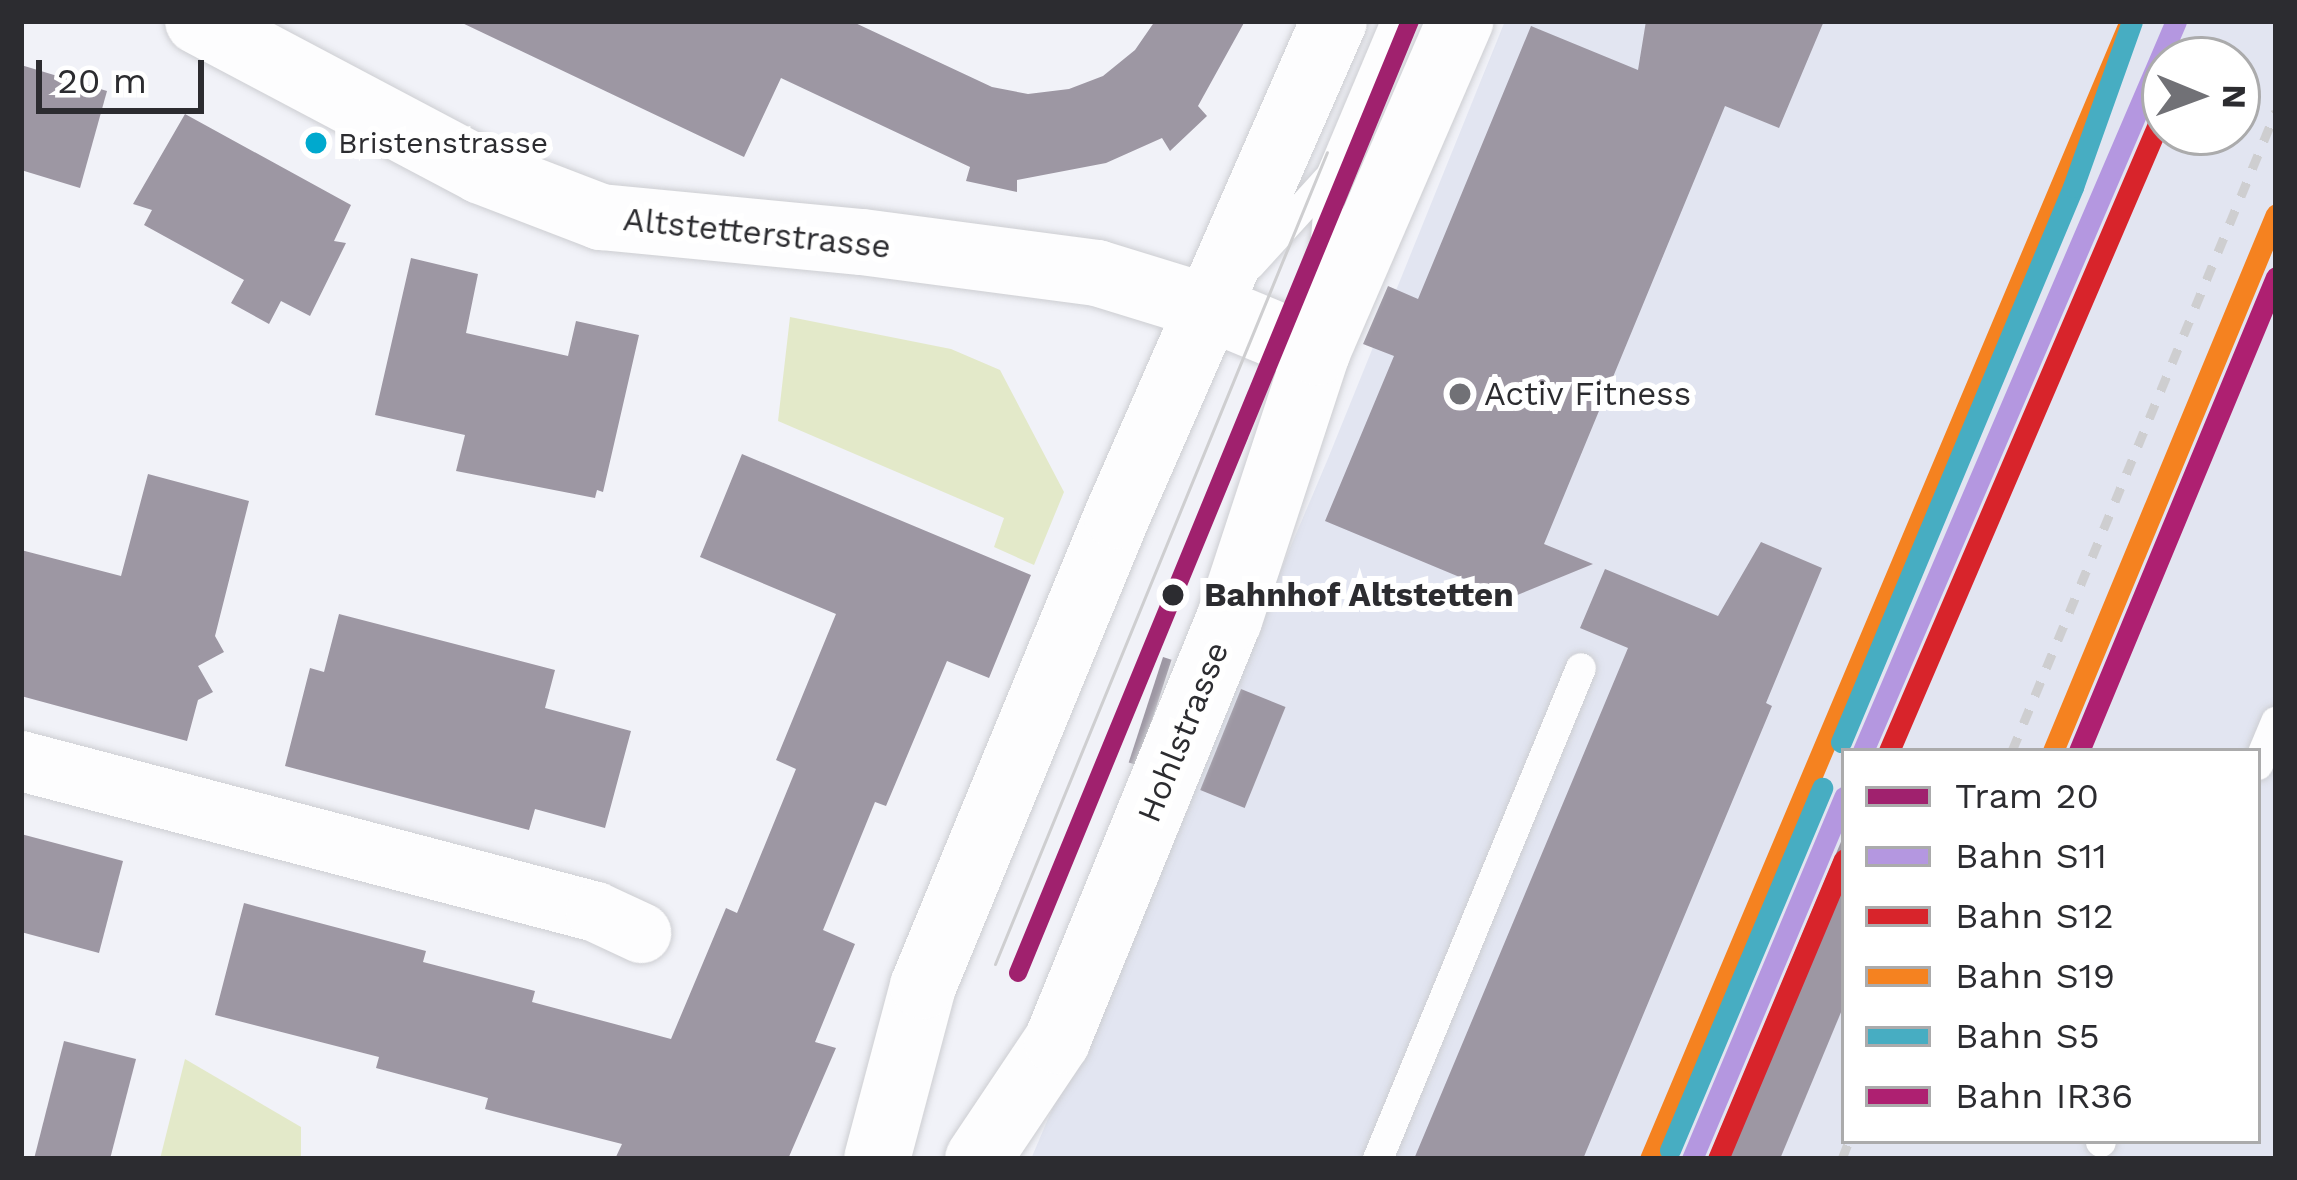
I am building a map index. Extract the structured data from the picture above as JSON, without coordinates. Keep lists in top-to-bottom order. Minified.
{"streets":{"street":["Altstetterstrasse","Hohlstrasse"]},"crossings":[["Altstetterstrasse","Hohlstrasse"]],"places":["Bristenstrasse","Activ Fitness","Bahnhof Altstetten"],"lines":["tram line 20","rail line S11","rail line S19","rail line S5","rail line S12","rail line IR36"],"legend":["Tram 20","Bahn S11","Bahn S12","Bahn S19","Bahn S5","Bahn IR36"],"scale_bar":"20 m","north":"right"}
